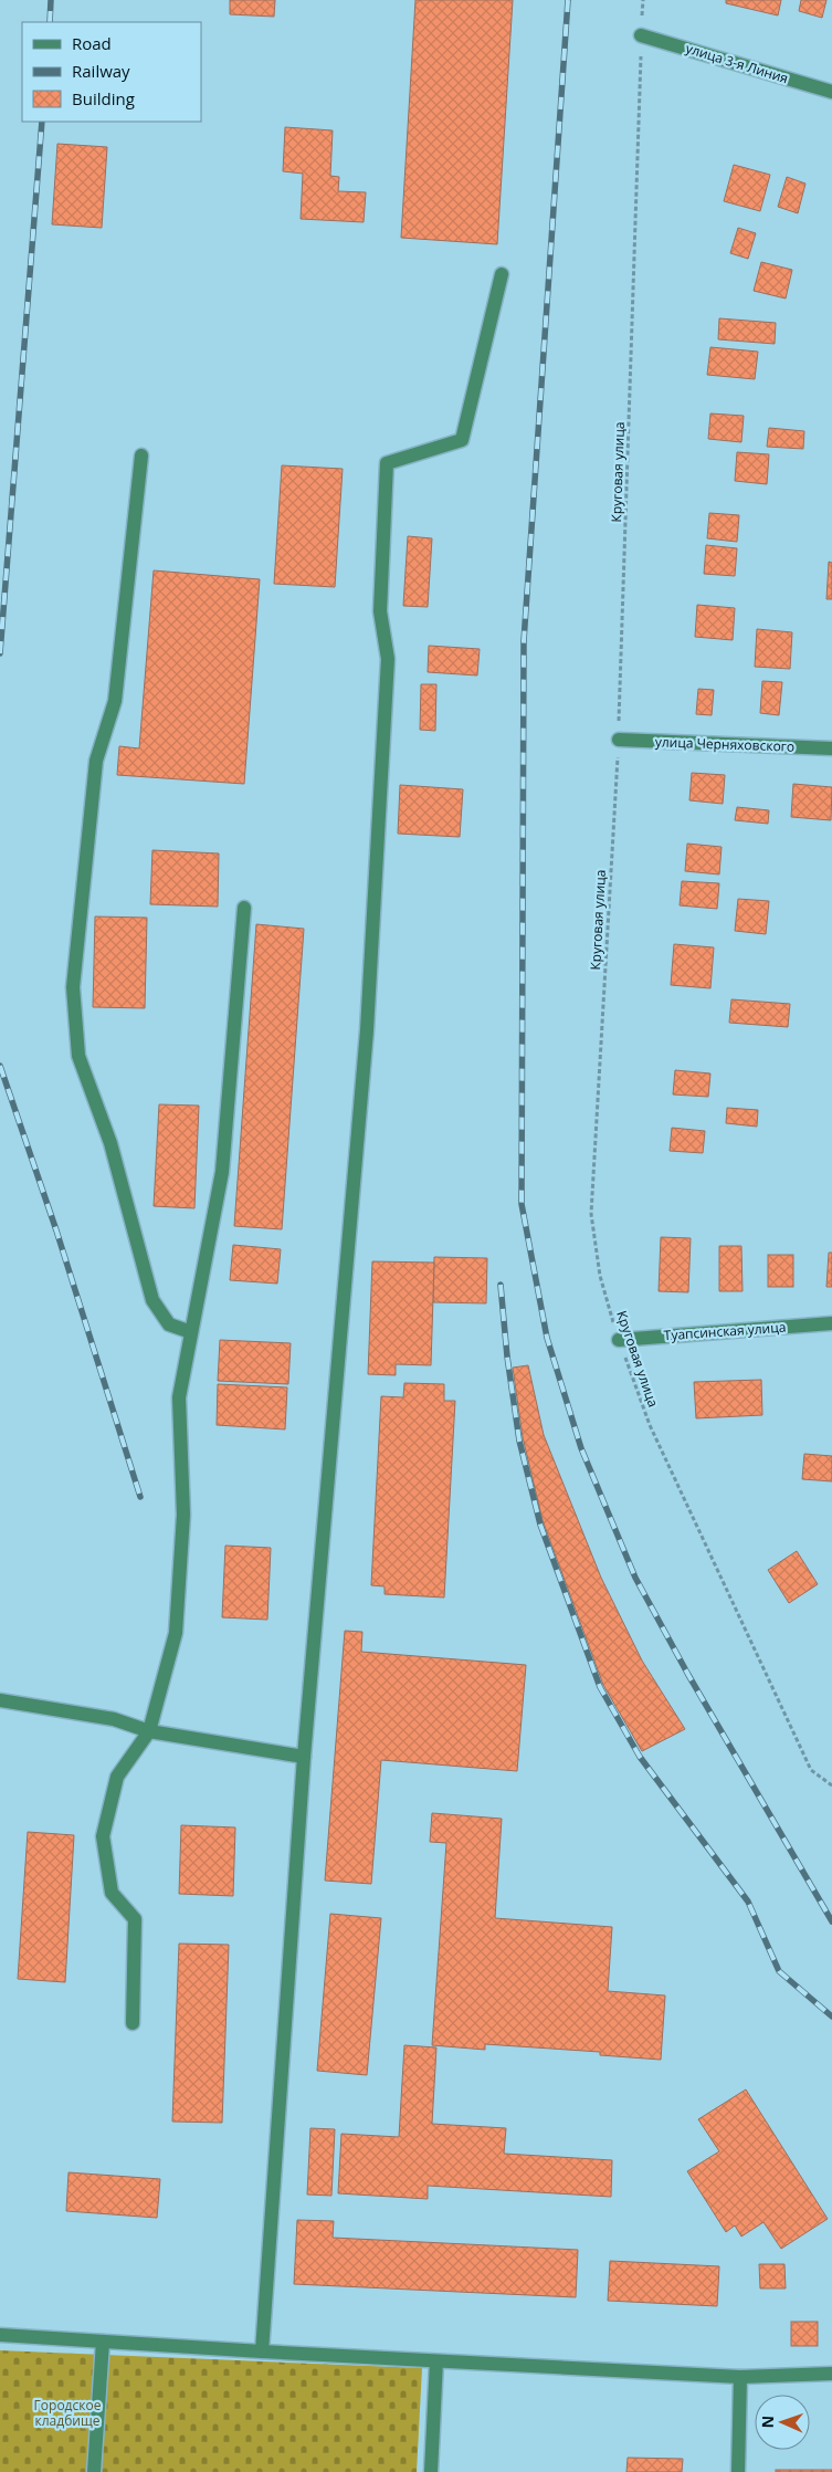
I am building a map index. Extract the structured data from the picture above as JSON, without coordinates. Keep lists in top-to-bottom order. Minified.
{"streets":{"street":["улица 3-я Линия","улица Черняховского","Туапсинская улица"],"path":["Круговая улица"]},"crossings":[["улица 3-я Линия","Круговая улица"],["Круговая улица","улица Черняховского"],["Круговая улица","Туапсинская улица"]],"parks":["Городское кладбище"],"legend":["Road","Railway","Building"],"north":"left"}
